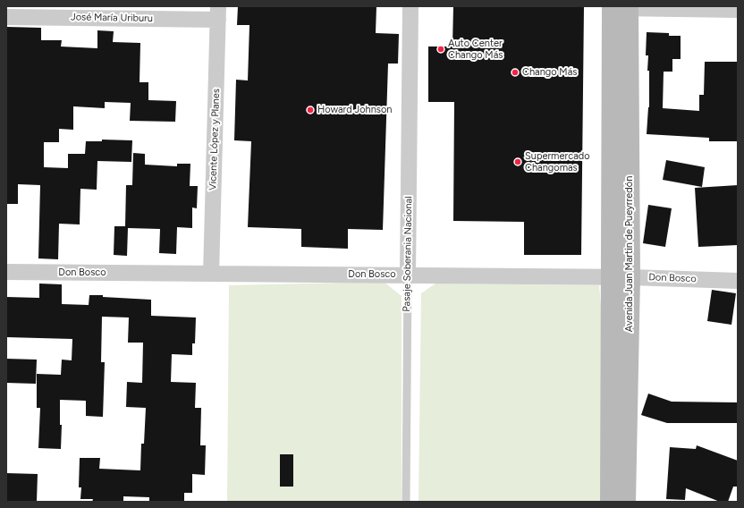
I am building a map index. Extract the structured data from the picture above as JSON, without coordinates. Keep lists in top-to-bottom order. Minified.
{"streets":{"main road":["Avenida Juan Martin de Pueyrredón"],"street":["José María Uriburu","Vicente López y Planes","Pasaje Soberania Nacional","Don Bosco"]},"crossings":[["José María Uriburu","Vicente López y Planes"],["Vicente López y Planes","Don Bosco"],["Pasaje Soberania Nacional","Don Bosco"],["Avenida Juan Martin de Pueyrredón","Don Bosco"]],"places":["Auto Center Chango Más","Chango Más","Howard Johnson","Supermercado Changomas"]}
